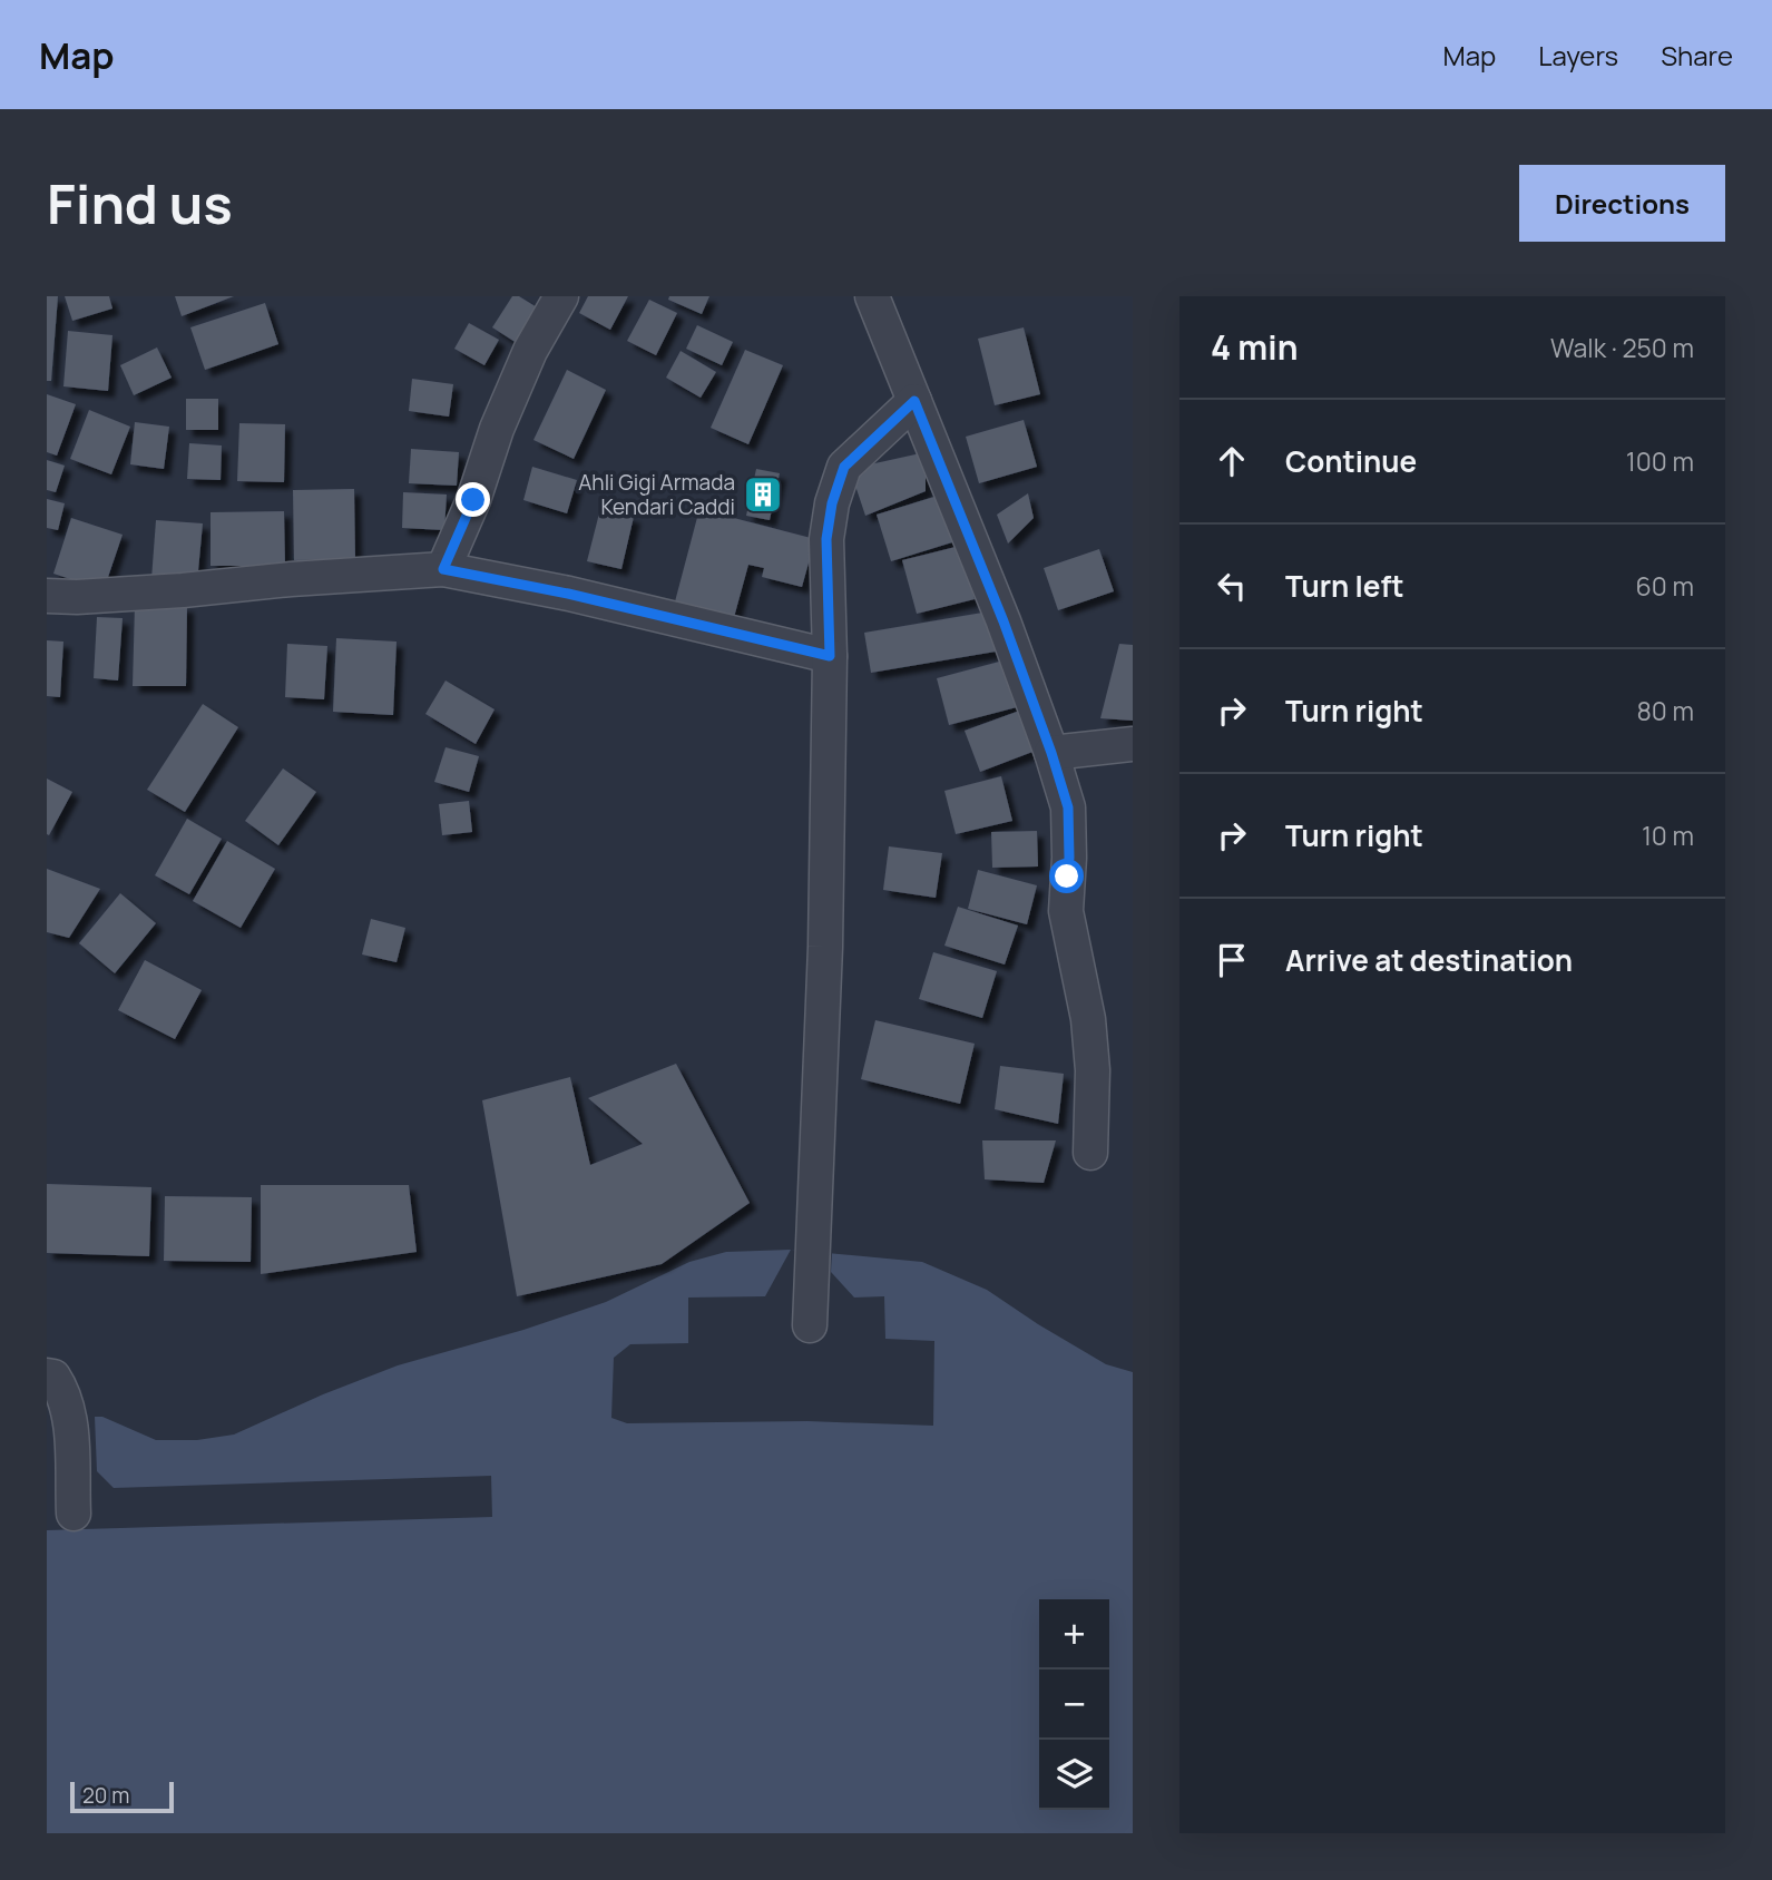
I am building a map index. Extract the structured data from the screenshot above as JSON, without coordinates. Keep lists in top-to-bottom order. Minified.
{"places":{"building":["Ahli Gigi Armada Kendari Caddi"]},"scale_bar":"20 m","page":{"header":"Map","nav":["Map","Layers","Share"],"buttons":"Directions","title":"Find us","heading":["4 min","Walk · 250 m"],"list":[["Continue","100 m"],["Turn left","60 m"],["Turn right","80 m"],["Turn right","10 m"],"Arrive at destination"],"map_buttons":["+","−"],"scale":"20 m"}}
